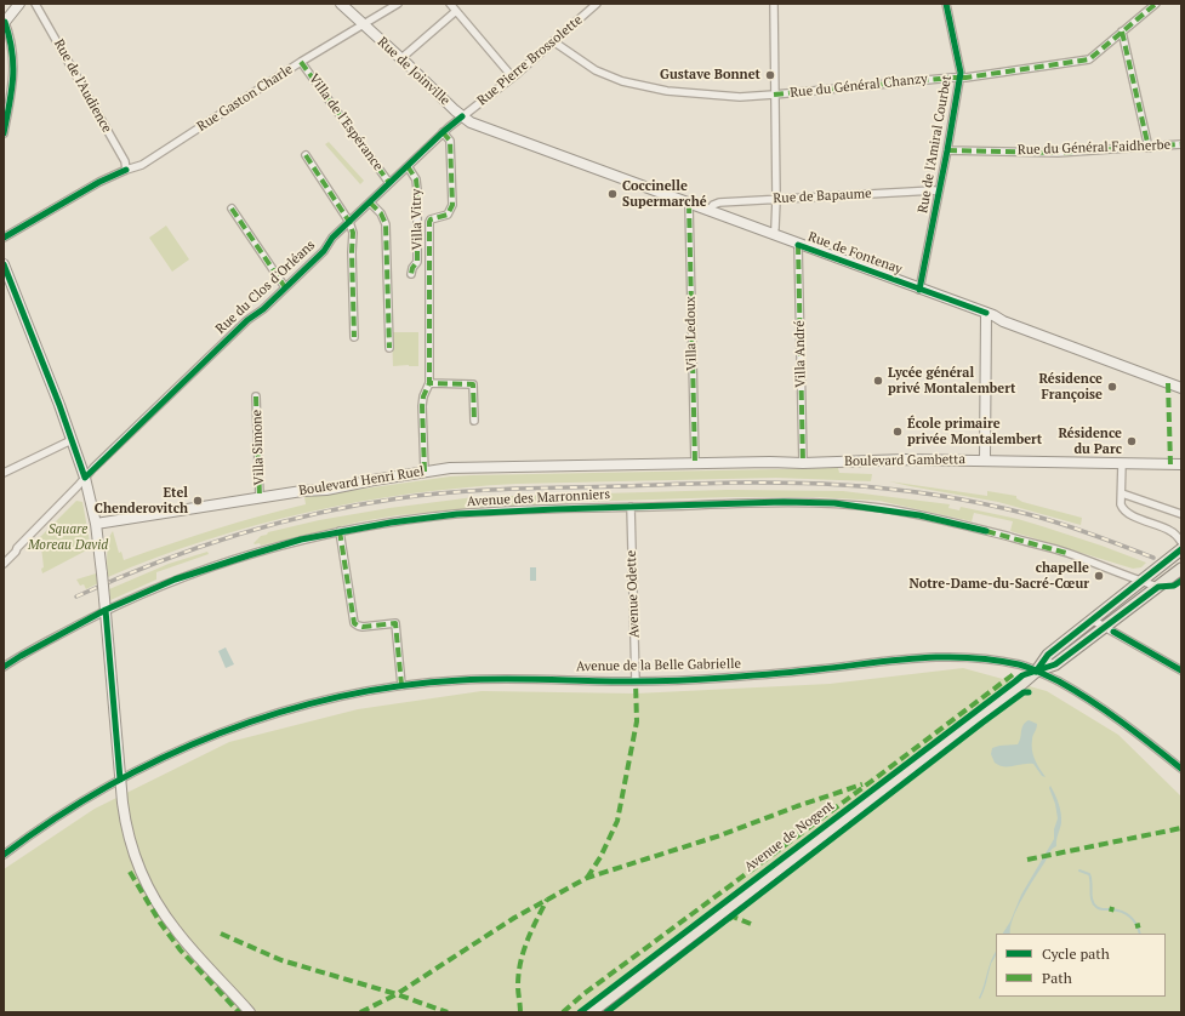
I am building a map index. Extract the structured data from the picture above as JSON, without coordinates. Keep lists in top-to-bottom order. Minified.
{"streets":{"main road":["Avenue de Nogent"],"street":["Rue Pierre Brossolette","Rue de Joinville","Rue de l'Audience","Rue du Général Chanzy","Rue Gaston Charle","Villa de l'Espérance","Rue de l'Amiral Courbet","Rue du Général Faidherbe","Rue de Bapaume","Villa Vitry","Rue de Fontenay","Rue du Clos d'Orléans","Villa Ledoux","Villa André","Villa Simone","Boulevard Gambetta","Boulevard Henri Ruel","Avenue des Marronniers","Avenue Odette","Avenue de la Belle Gabrielle"]},"crossings":[["Rue Pierre Brossolette","Rue de Joinville"],["Rue Pierre Brossolette","Rue du Général Chanzy"],["Rue Pierre Brossolette","Rue du Clos d'Orléans"],["Rue de Joinville","Rue Gaston Charle"],["Rue de Joinville","Rue de Fontenay"],["Rue de Joinville","Rue du Clos d'Orléans"],["Rue de l'Audience","Rue Gaston Charle"],["Rue du Général Chanzy","Rue de l'Amiral Courbet"],["Rue Gaston Charle","Villa de l'Espérance"],["Villa de l'Espérance","Rue du Clos d'Orléans"],["Rue de l'Amiral Courbet","Rue du Général Faidherbe"],["Rue de l'Amiral Courbet","Rue de Bapaume"],["Rue de l'Amiral Courbet","Rue de Fontenay"],["Rue de Bapaume","Rue de Fontenay"],["Villa Vitry","Rue du Clos d'Orléans"],["Rue de Fontenay","Villa Ledoux"],["Rue de Fontenay","Villa André"],["Villa Ledoux","Boulevard Gambetta"],["Villa André","Boulevard Gambetta"],["Villa Simone","Boulevard Henri Ruel"],["Boulevard Gambetta","Boulevard Henri Ruel"],["Avenue des Marronniers","Avenue Odette"],["Avenue Odette","Avenue de la Belle Gabrielle"],["Avenue de la Belle Gabrielle","Avenue de Nogent"]],"parks":["Square Moreau David"],"places":["Gustave Bonnet","Coccinelle Supermarché","Lycée général privé Montalembert","Résidence Françoise","École primaire privée Montalembert","Résidence du Parc","Etel Chenderovitch","chapelle Notre-Dame-du-Sacré-Cœur"],"legend":["Cycle path","Path"]}
